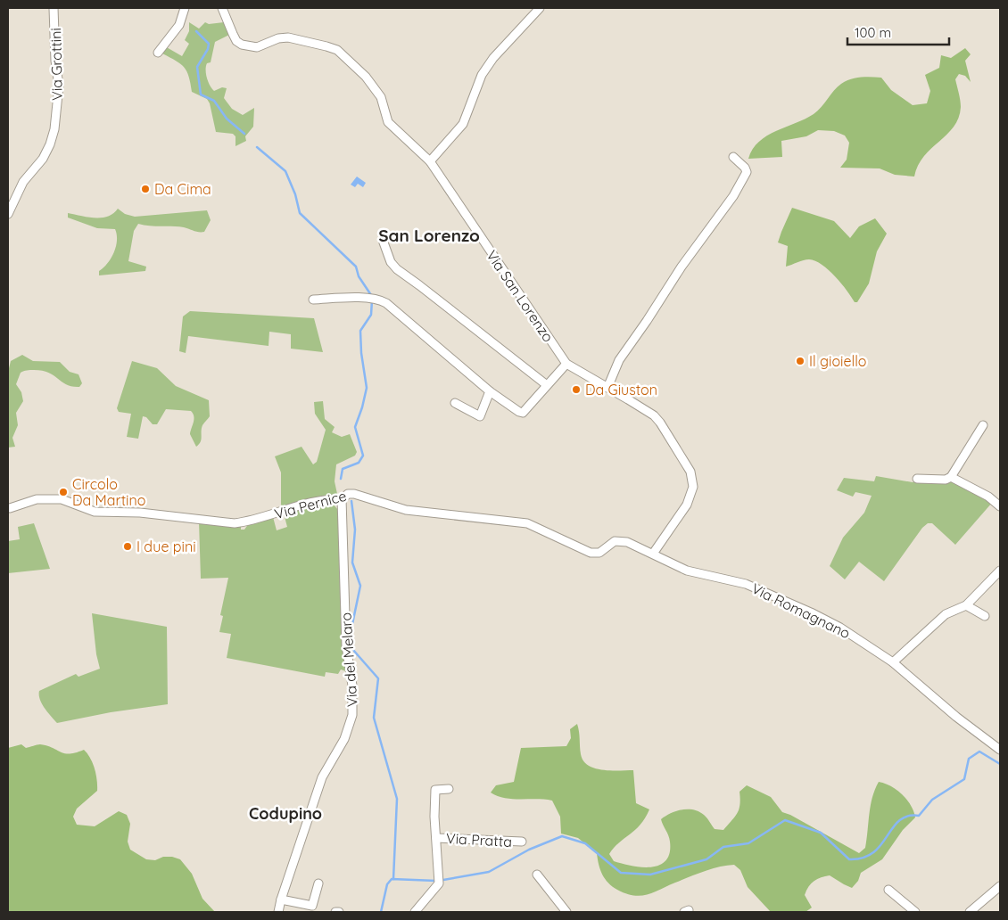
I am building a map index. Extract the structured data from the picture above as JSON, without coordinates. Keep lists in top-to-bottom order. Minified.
{"streets":{"street":["Via Grottini","Via San Lorenzo","Via Pernice","Via Romagnano","Via del Melaro","Via Pratta"]},"crossings":[["Via San Lorenzo","Via Pernice"],["Via San Lorenzo","Via Romagnano"],["Via Pernice","Via Romagnano"],["Via Pernice","Via del Melaro"]],"districts":["San Lorenzo","Codupino"],"places":["Da Cima","Il gioiello","Da Giuston","Circolo Da Martino","I due pini"],"scale_bar":"100 m"}
